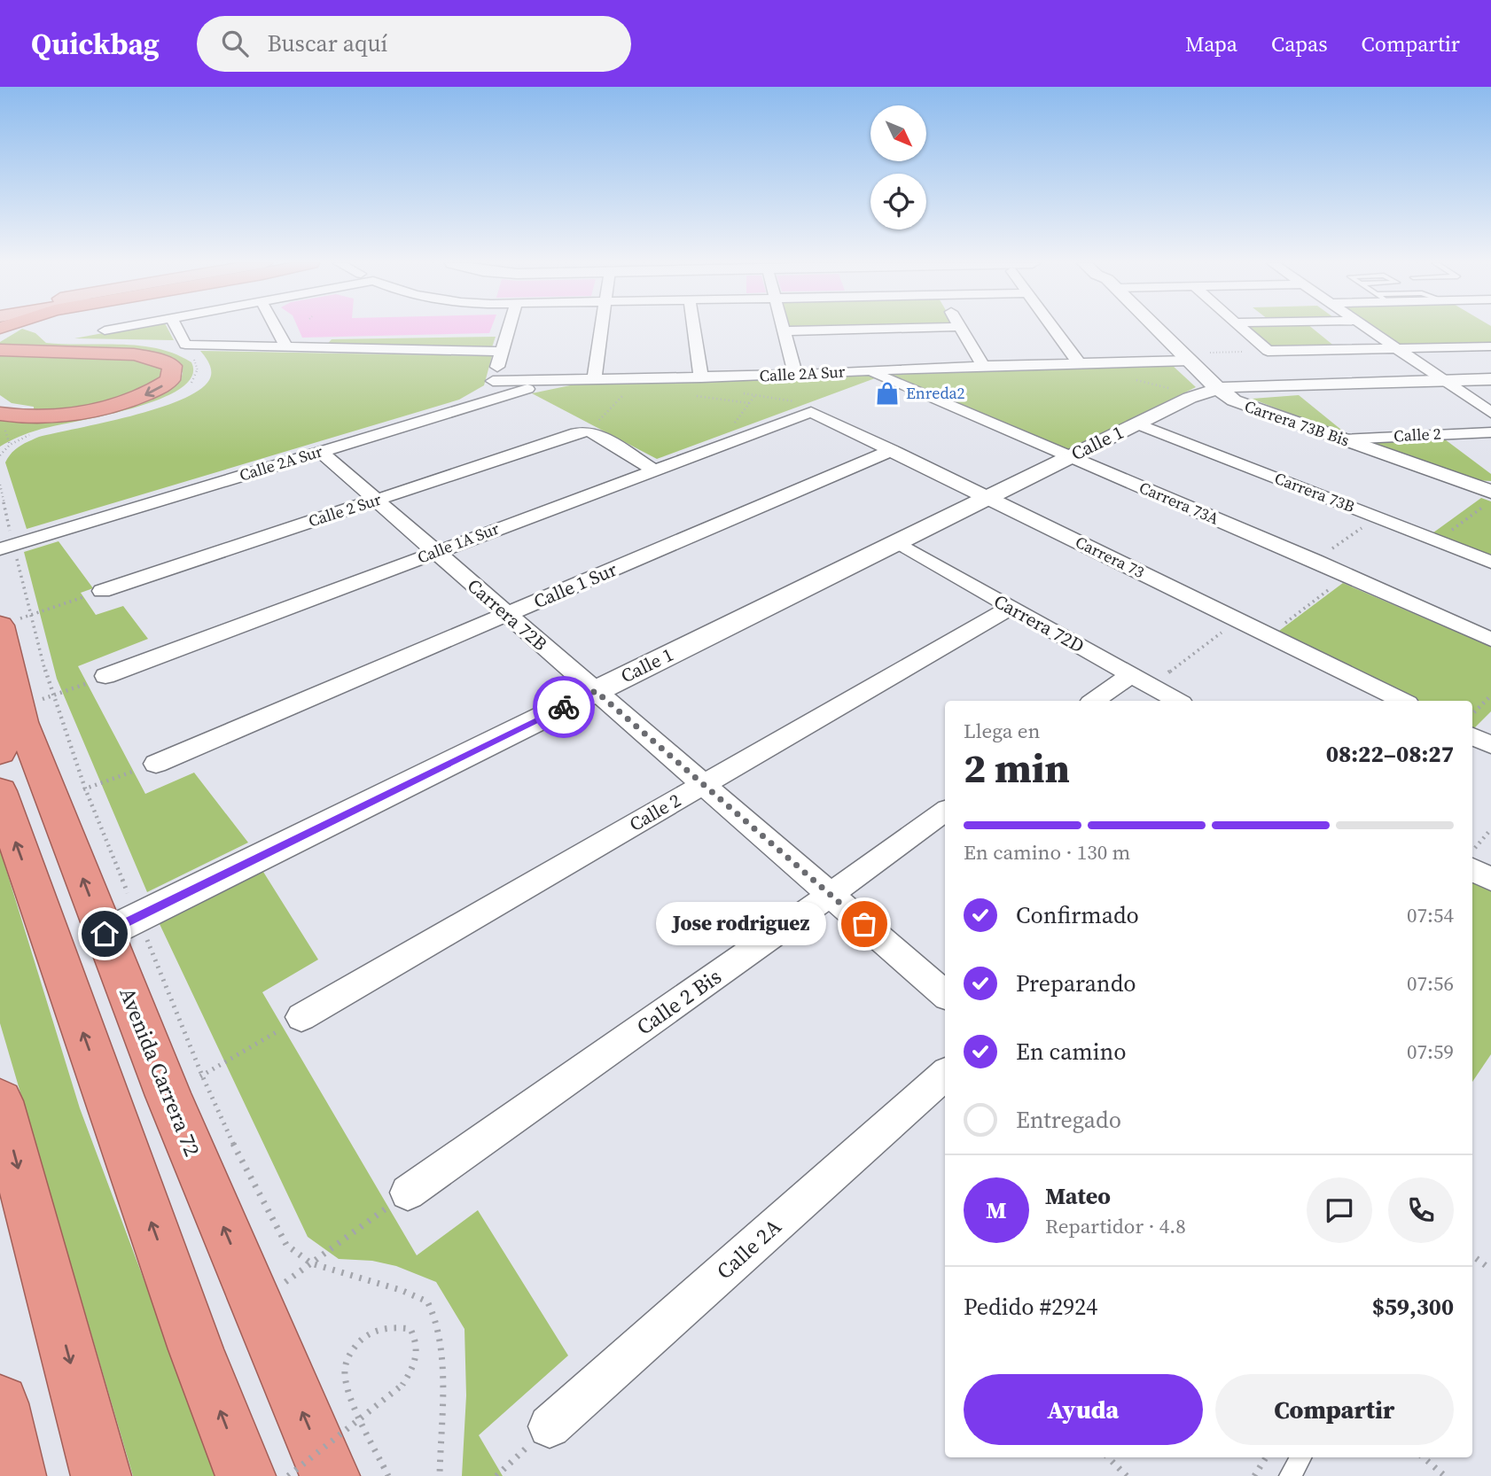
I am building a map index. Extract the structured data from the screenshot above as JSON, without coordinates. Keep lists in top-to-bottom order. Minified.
{"streets":{"highway":["Avenida Carrera 72"],"street":["Calle 2A Sur","Carrera 73B Bis","Calle 2","Calle 1","Carrera 73B","Carrera 73A","Calle 2 Sur","Calle 1A Sur","Carrera 73","Calle 1 Sur","Carrera 72B","Carrera 72D","Calle 2 Bis","Calle 2A"]},"crossings":[["Calle 2A Sur","Carrera 73B Bis"],["Calle 2A Sur","Carrera 73A"],["Calle 2A Sur","Carrera 72B"],["Carrera 73B Bis","Calle 2"],["Carrera 73B Bis","Calle 1"],["Calle 2","Carrera 72B"],["Calle 2","Carrera 72D"],["Calle 1","Carrera 73B"],["Calle 1","Carrera 73A"],["Calle 1","Carrera 73"],["Calle 1","Carrera 72B"],["Calle 1","Carrera 72D"],["Calle 1","Avenida Carrera 72"],["Calle 2 Sur","Carrera 72B"],["Calle 1A Sur","Carrera 73"],["Calle 1A Sur","Carrera 72B"],["Carrera 73","Calle 1 Sur"],["Calle 1 Sur","Carrera 72B"],["Carrera 72B","Calle 2 Bis"]],"places":{"shop":["Enreda2"],"other":["Jose rodriguez"]},"north":"bottom right","page":{"header":"Quickbag","search":"Buscar aquí","nav":["Mapa","Capas","Compartir"],"heading":["2 min","Llega en","08:22–08:27"],"panel":["Mateo","Repartidor · 4.8","Pedido #2924","$59,300"],"bar":"En camino · 130 m","list":[["Confirmado","07:54"],["Preparando","07:56"],["En camino","07:59"],"Entregado"],"bubble":"Jose rodriguez","round":"M","buttons":["Ayuda","Compartir"]}}
